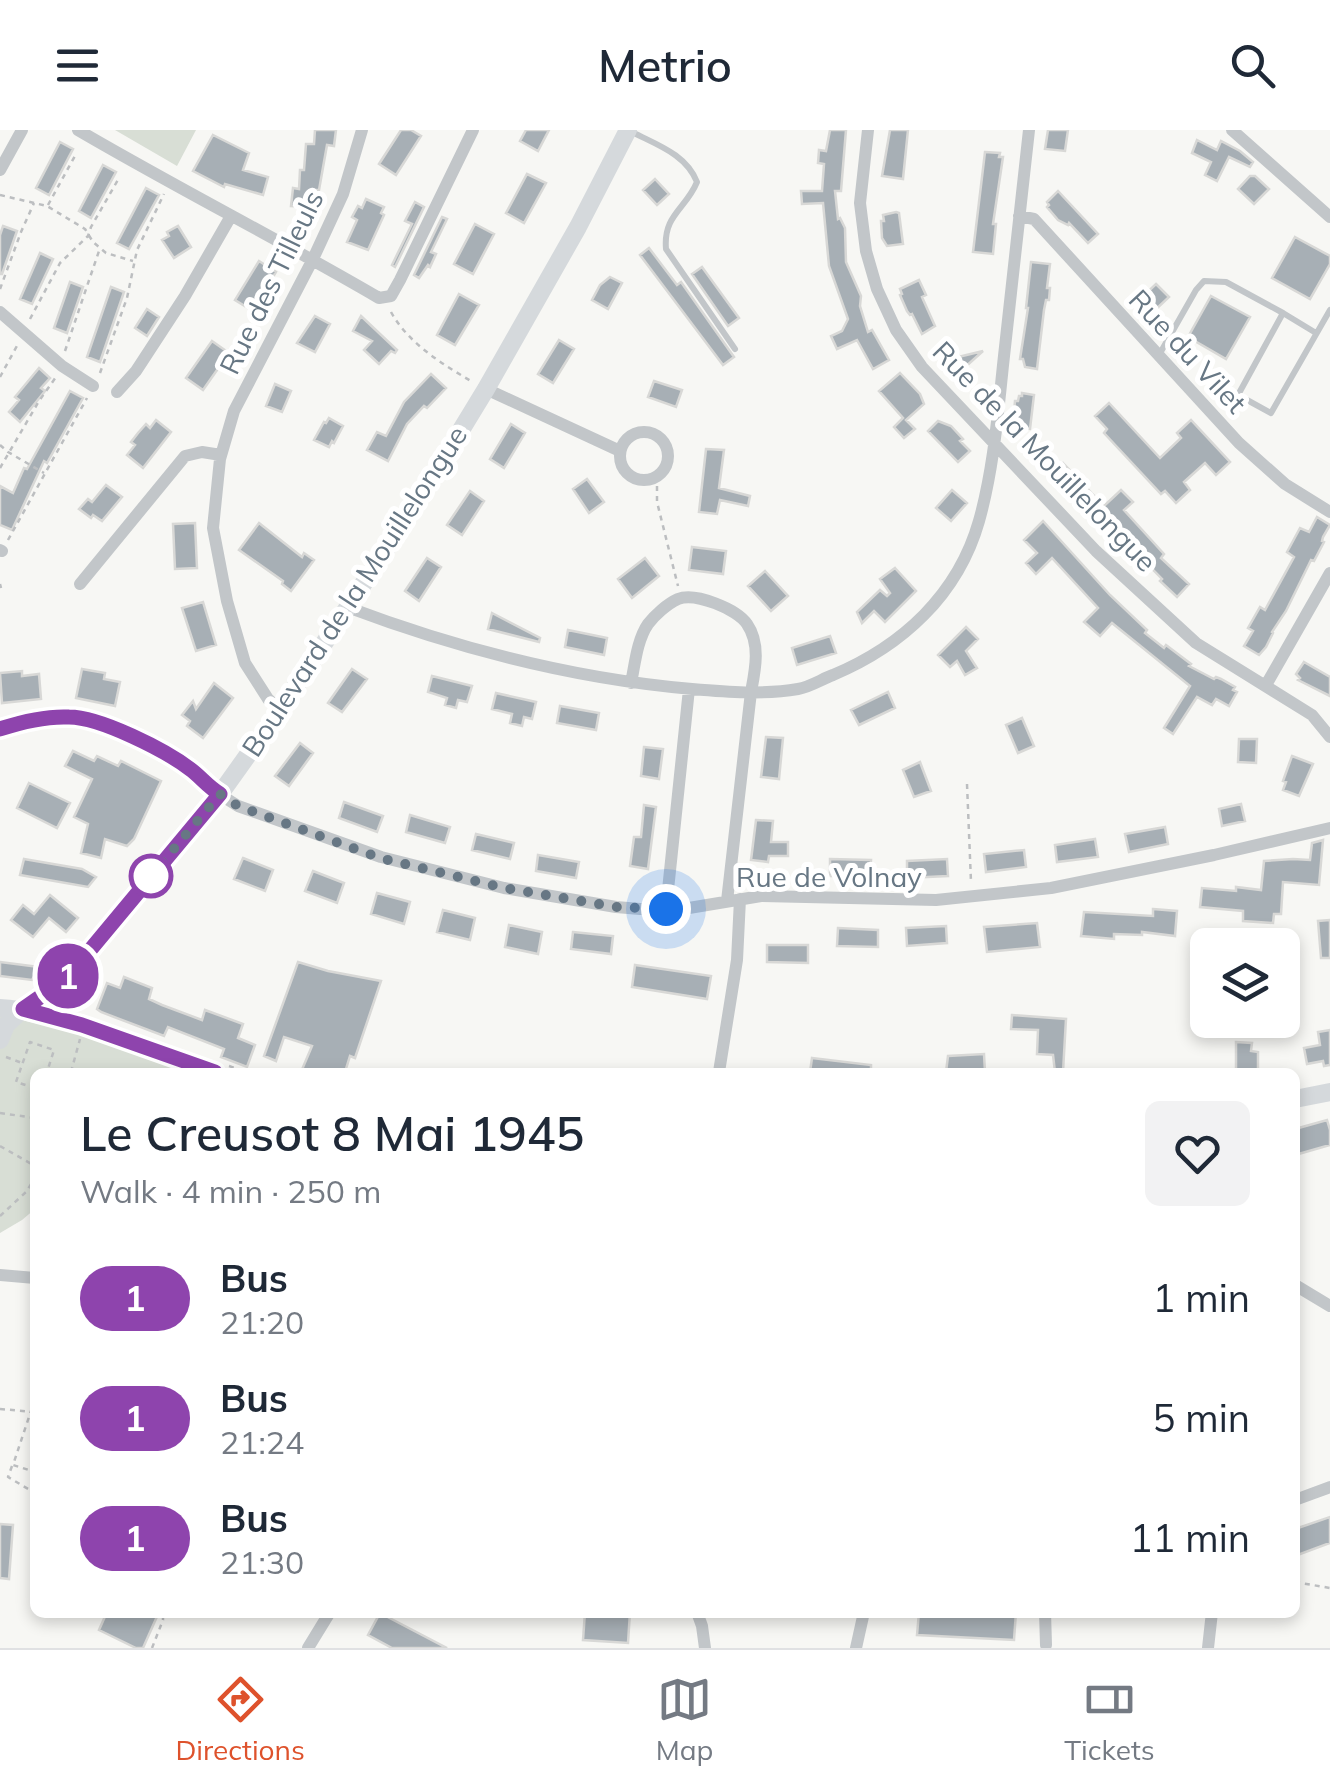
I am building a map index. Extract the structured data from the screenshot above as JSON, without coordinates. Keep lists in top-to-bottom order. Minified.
{"streets":{"main road":["Boulevard de la Mouillelongue"],"street":["Rue des Tilleuls","Rue du Vilet","Rue de la Mouillelongue","Rue de Volnay"]},"crossings":[["Rue des Tilleuls","Boulevard de la Mouillelongue"],["Boulevard de la Mouillelongue","Rue de Volnay"]],"lines":["bus line 1"],"page":{"header":"Metrio","on_map":"1","heading":["Le Creusot 8 Mai 1945","Walk · 4 min · 250 m"],"list":[{"mark":"1","name":"Bus","note":"21:20","value":"1 min"},{"mark":"1","name":"Bus","note":"21:24","value":"5 min"},{"mark":"1","name":"Bus","note":"21:30","value":"11 min"}],"tabs":["Directions","Map","Tickets"]}}
